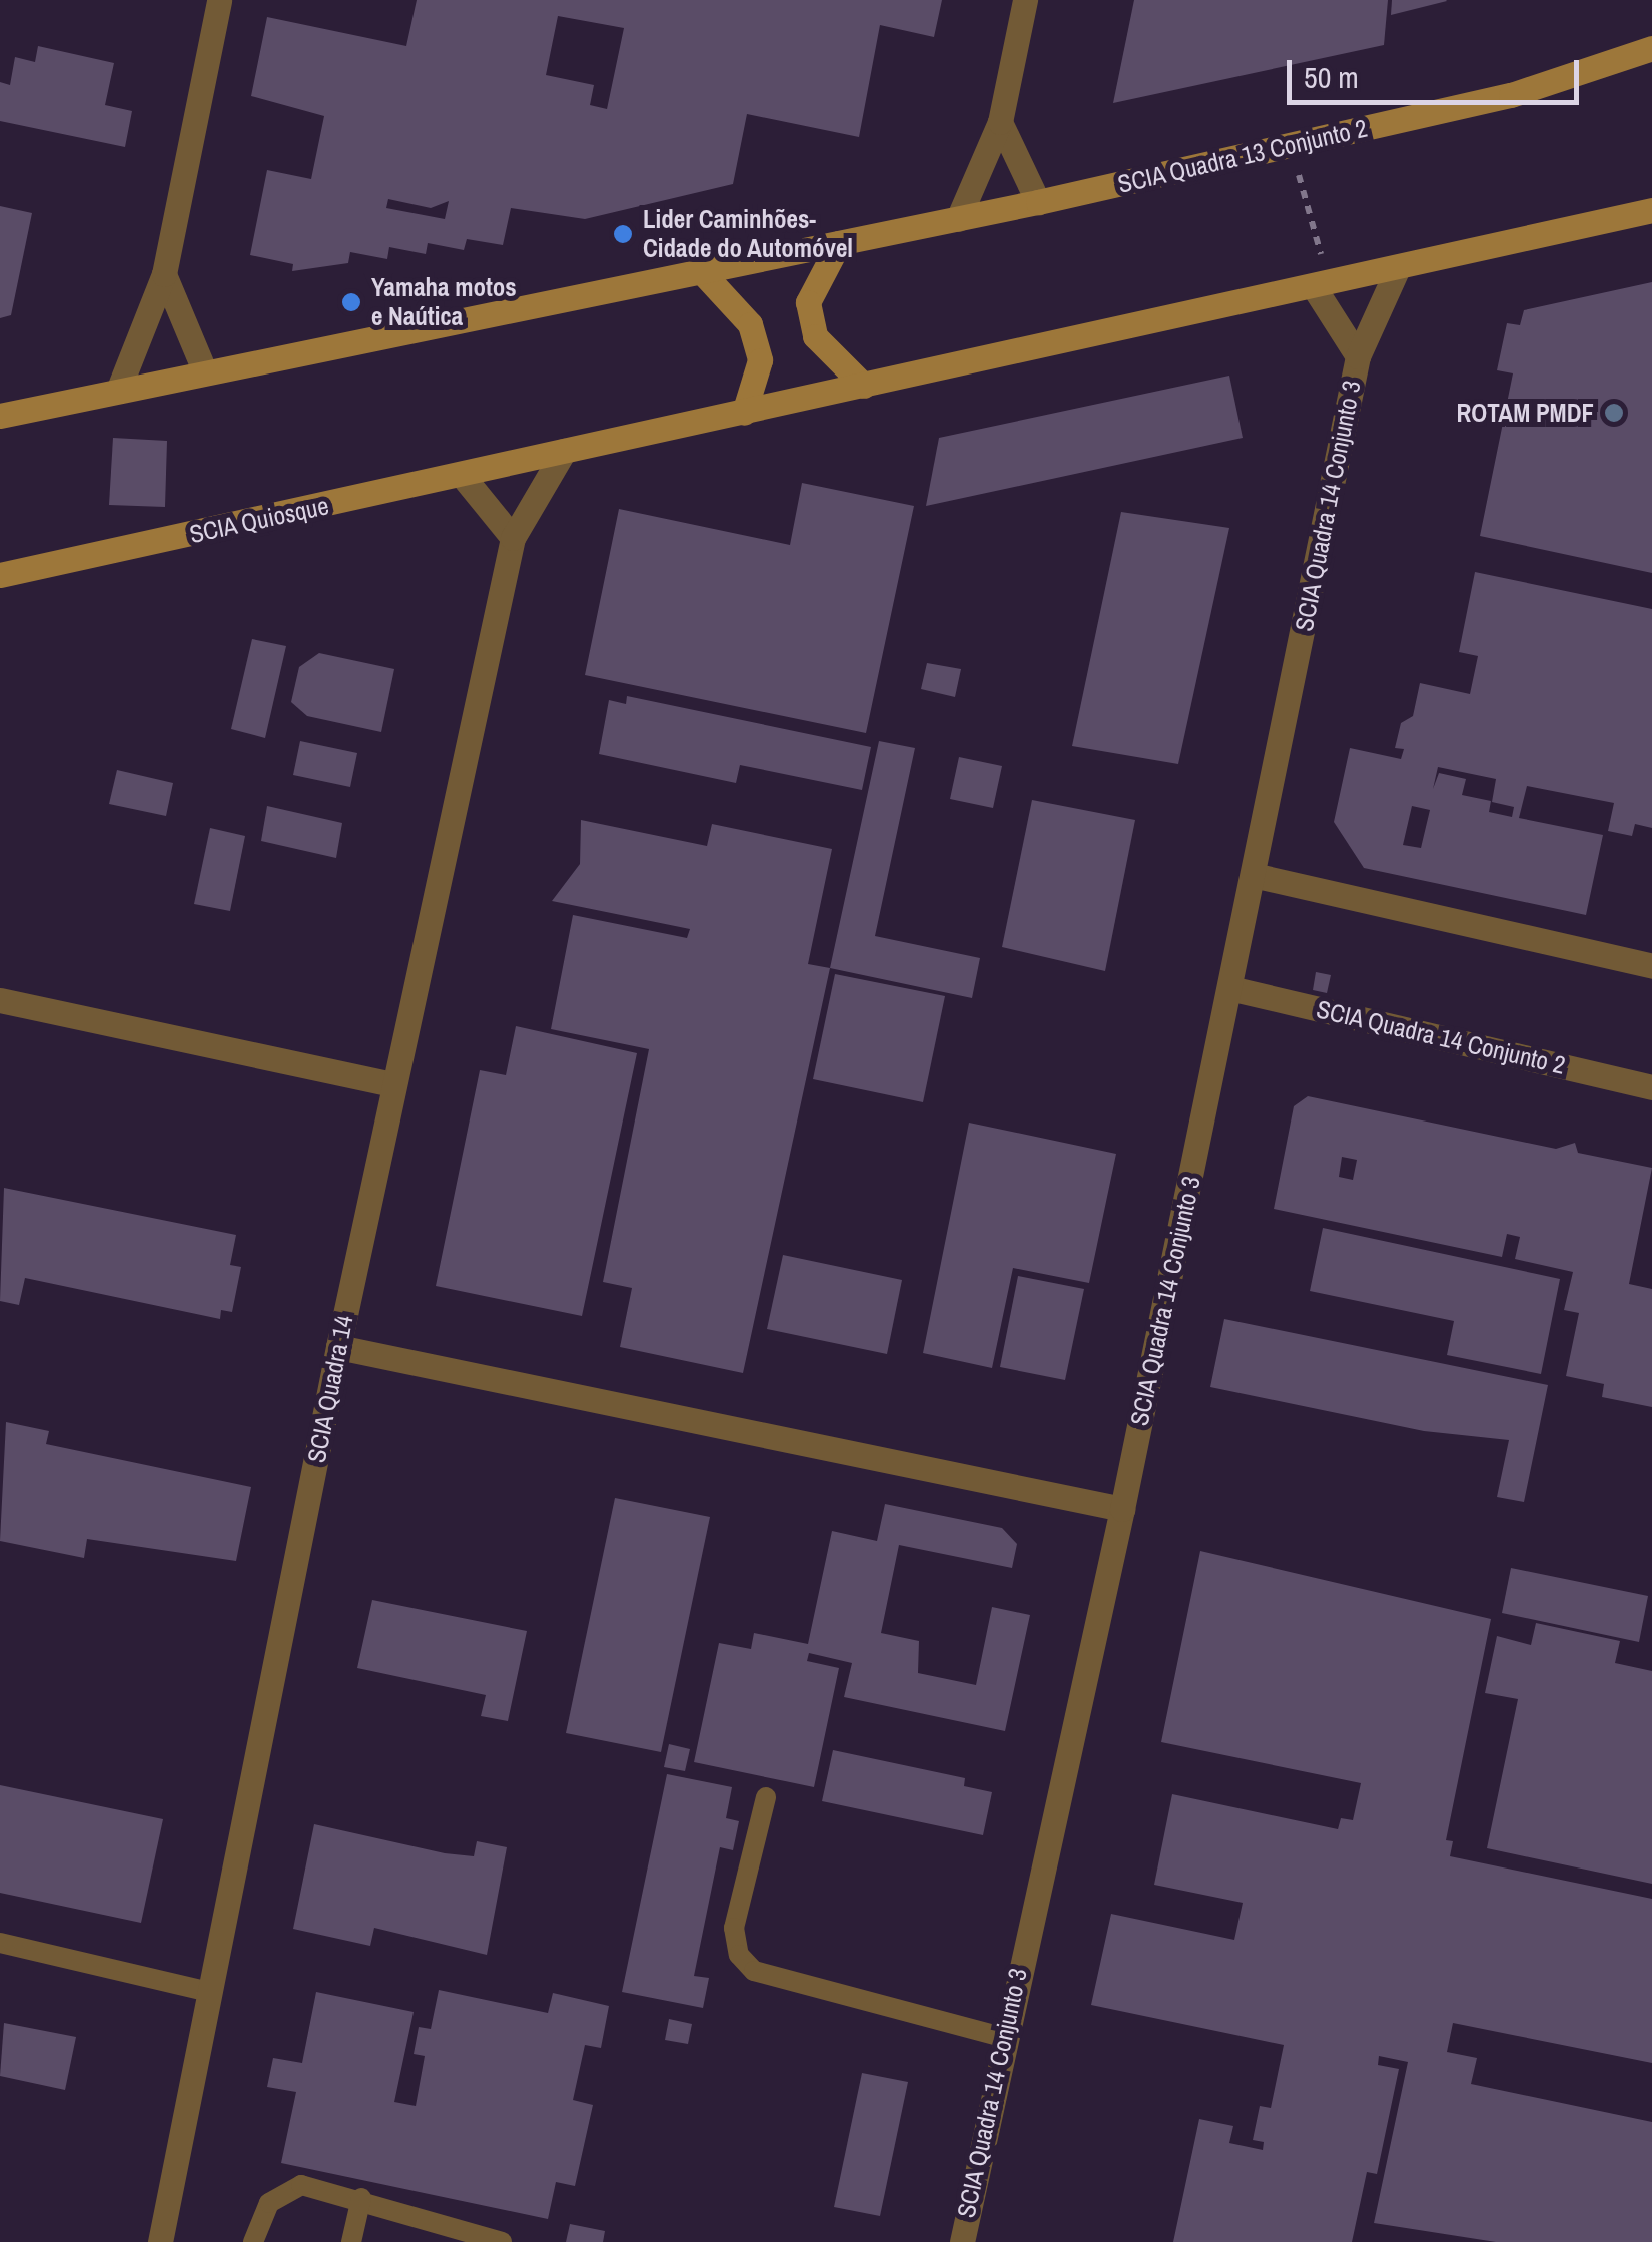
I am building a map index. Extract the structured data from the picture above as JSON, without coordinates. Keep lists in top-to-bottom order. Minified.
{"streets":{"main road":["SCIA Quadra 13 Conjunto 2","SCIA Quiosque"],"street":["SCIA Quadra 14 Conjunto 3","SCIA Quadra 14 Conjunto 2","SCIA Quadra 14"]},"crossings":[["SCIA Quadra 14 Conjunto 3","SCIA Quadra 14 Conjunto 2"],["SCIA Quiosque","SCIA Quadra 14"]],"places":["Lider Caminhões- Cidade do Automóvel","Yamaha motos e Naútica","ROTAM PMDF"],"scale_bar":"50 m"}
